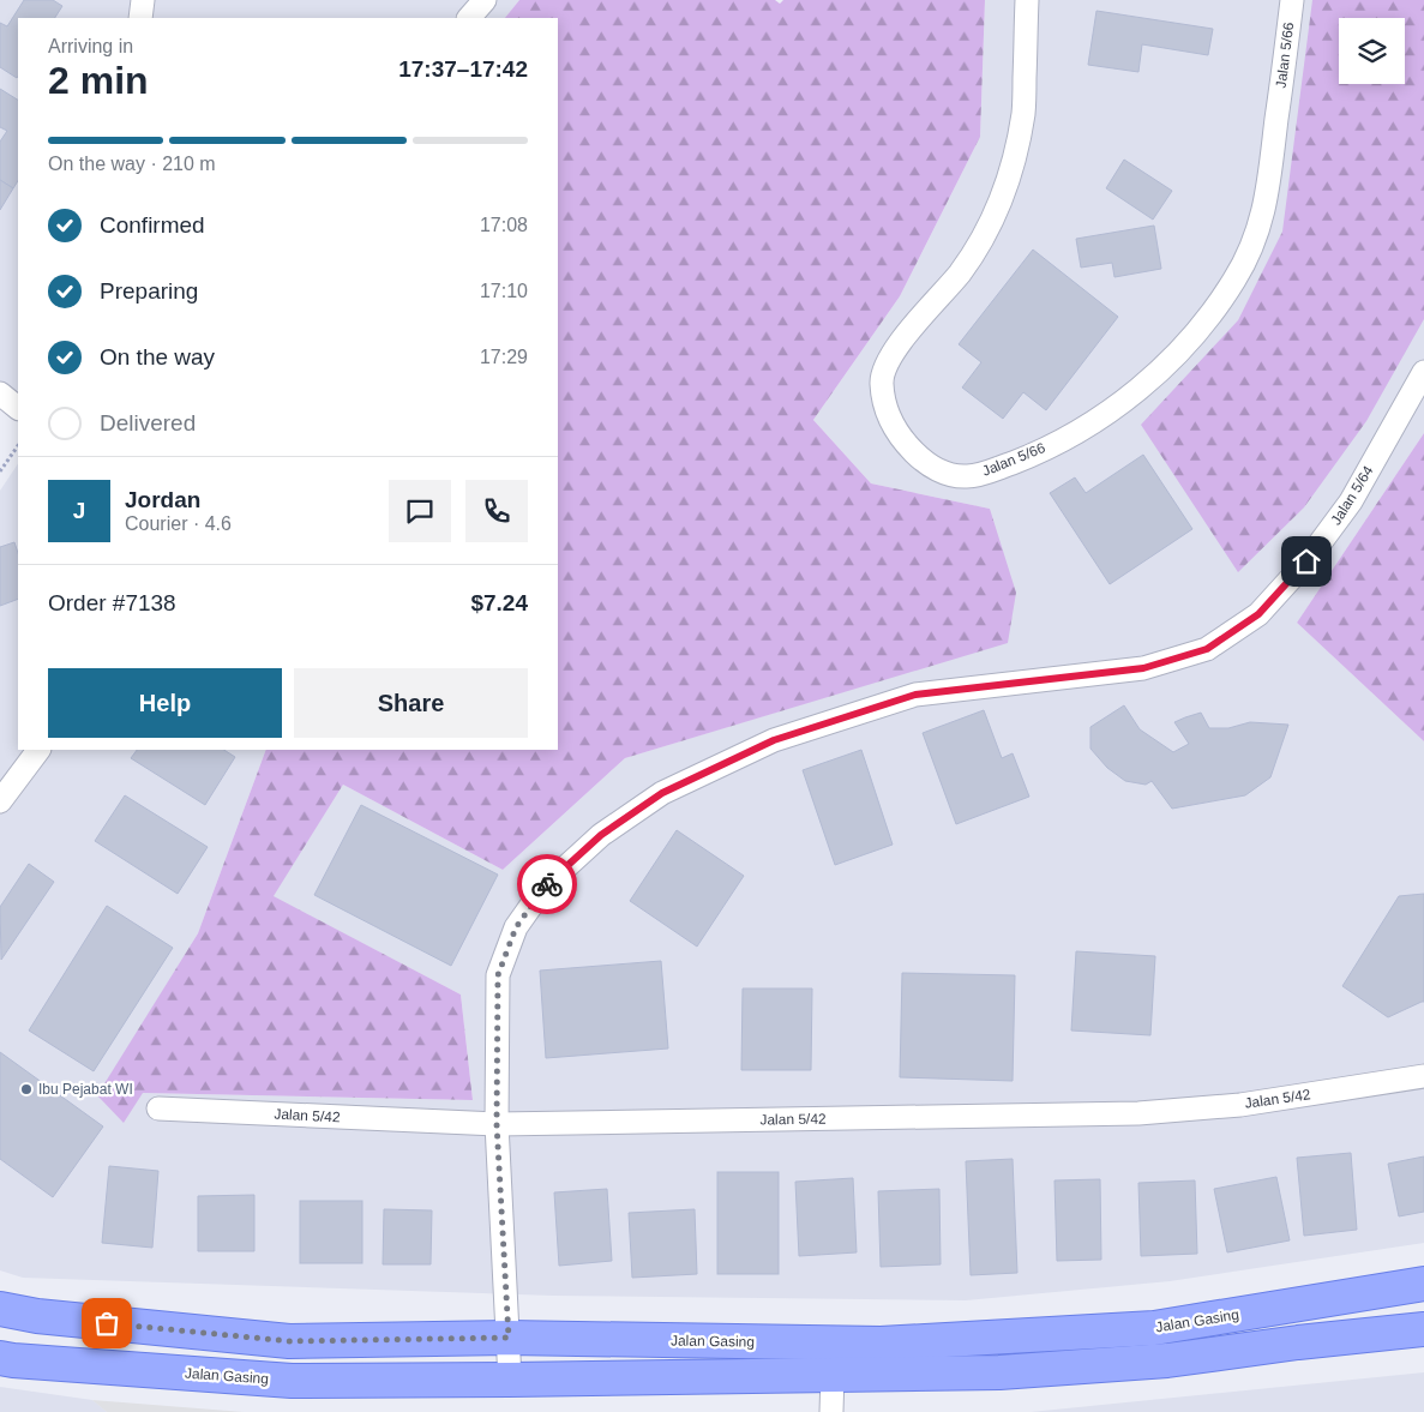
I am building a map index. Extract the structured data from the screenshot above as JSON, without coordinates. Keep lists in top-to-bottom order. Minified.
{"streets":{"main road":["Jalan Gasing"],"street":["Jalan 5/66","Jalan 5/64","Jalan 5/42"]},"crossings":[["Jalan 5/64","Jalan 5/42"],["Jalan 5/64","Jalan Gasing"]],"places":["Ibu Pejabat WI"],"page":{"heading":["2 min","Arriving in","17:37–17:42"],"panel":["Jordan","Courier · 4.6","Order #7138","$7.24"],"bar":"On the way · 210 m","list":[["Confirmed","17:08"],["Preparing","17:10"],["On the way","17:29"],"Delivered"],"round":"J","buttons":["Help","Share"]}}
